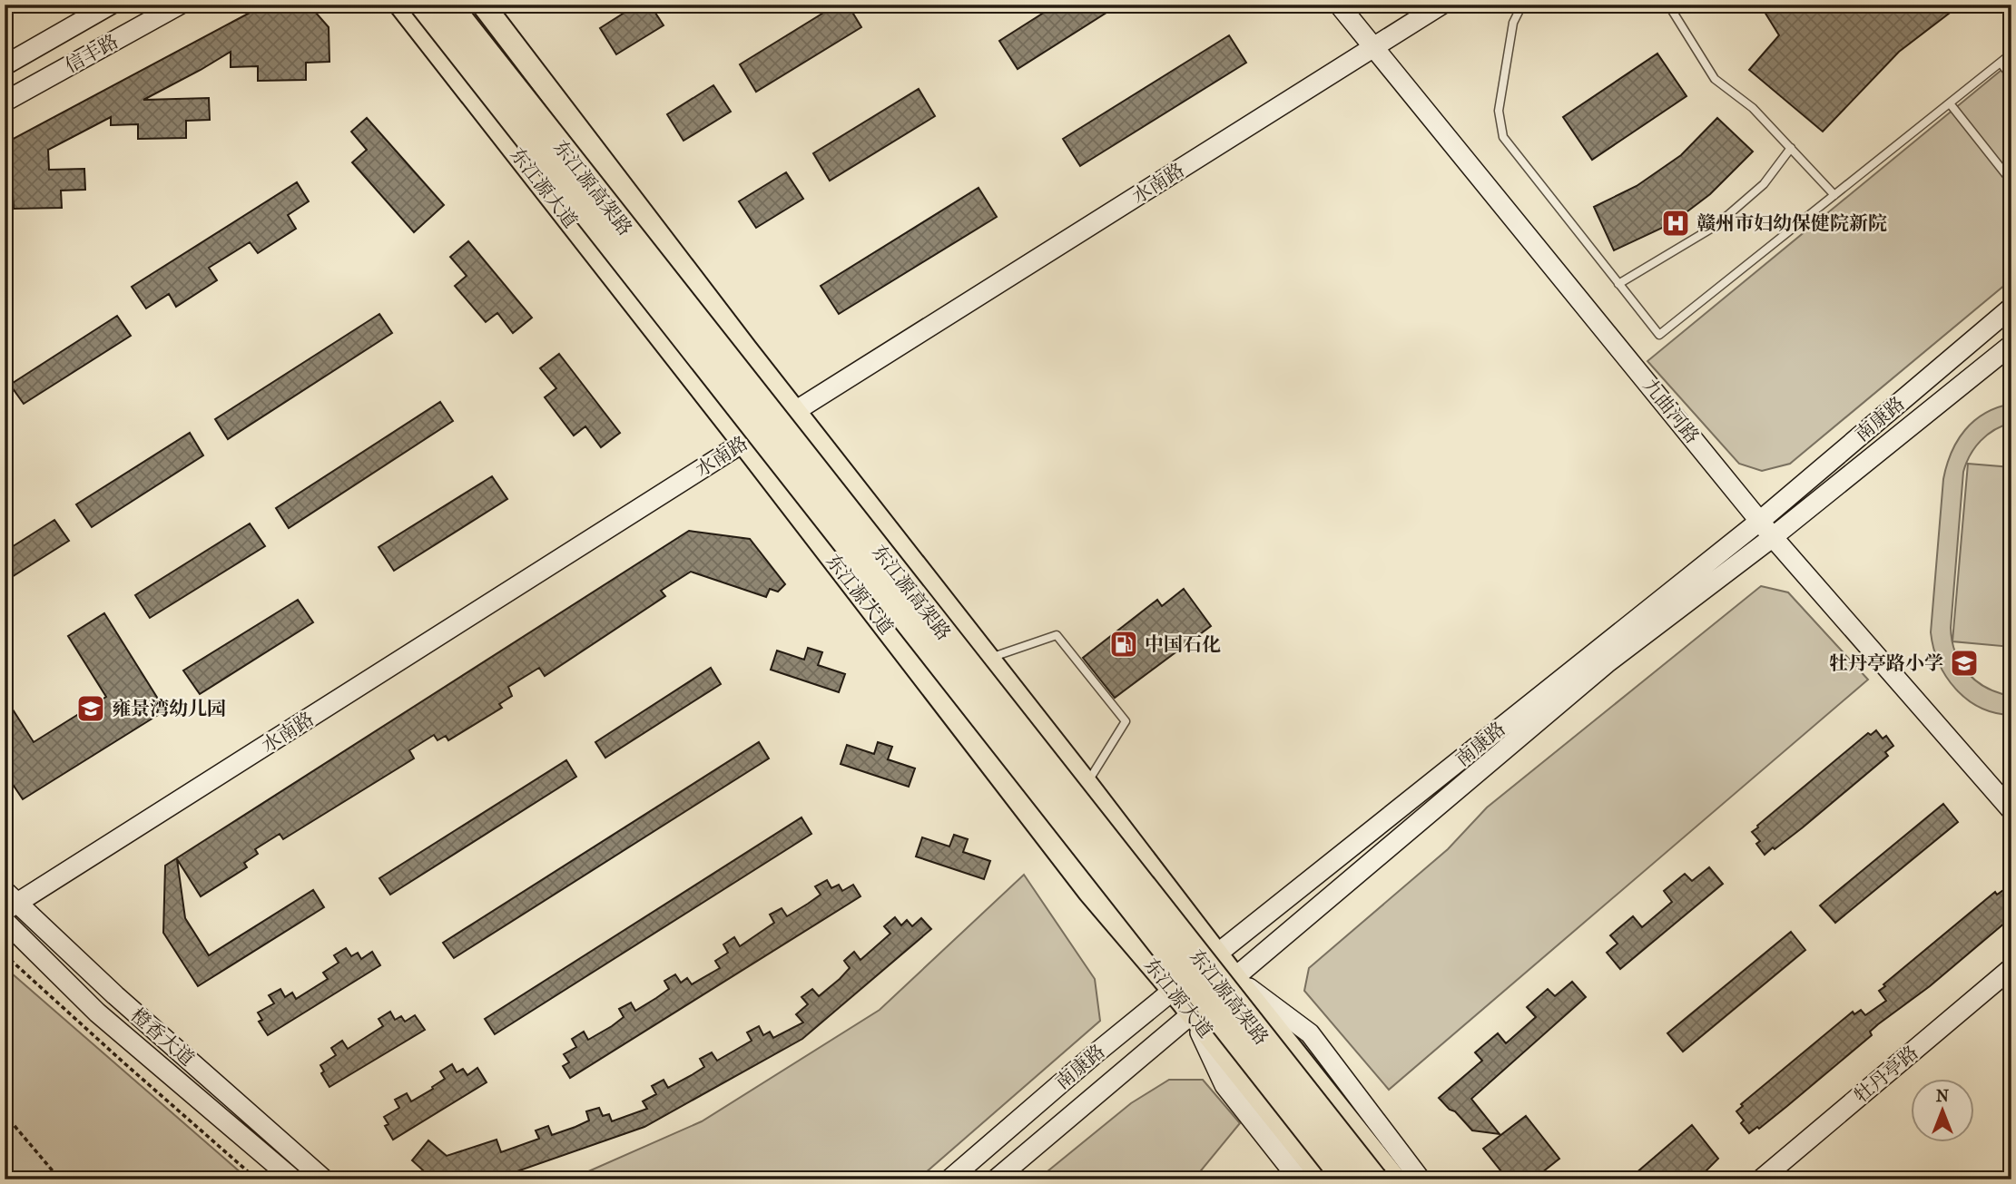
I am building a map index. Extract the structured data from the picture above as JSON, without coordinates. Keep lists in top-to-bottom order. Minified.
{"streets":{"highway":["东江源高架路"],"main road":["信丰路","水南路","东江源大道","九曲河路","南康路","橙香大道","牡丹亭路"]},"crossings":[["水南路","东江源大道"],["水南路","九曲河路"],["水南路","橙香大道"],["东江源大道","南康路"],["九曲河路","南康路"]],"places":{"hospital":["赣州市妇幼保健院新院"],"fuel station":["中国石化"],"school or university":["牡丹亭路小学","雍景湾幼儿园"]},"north":"top"}
